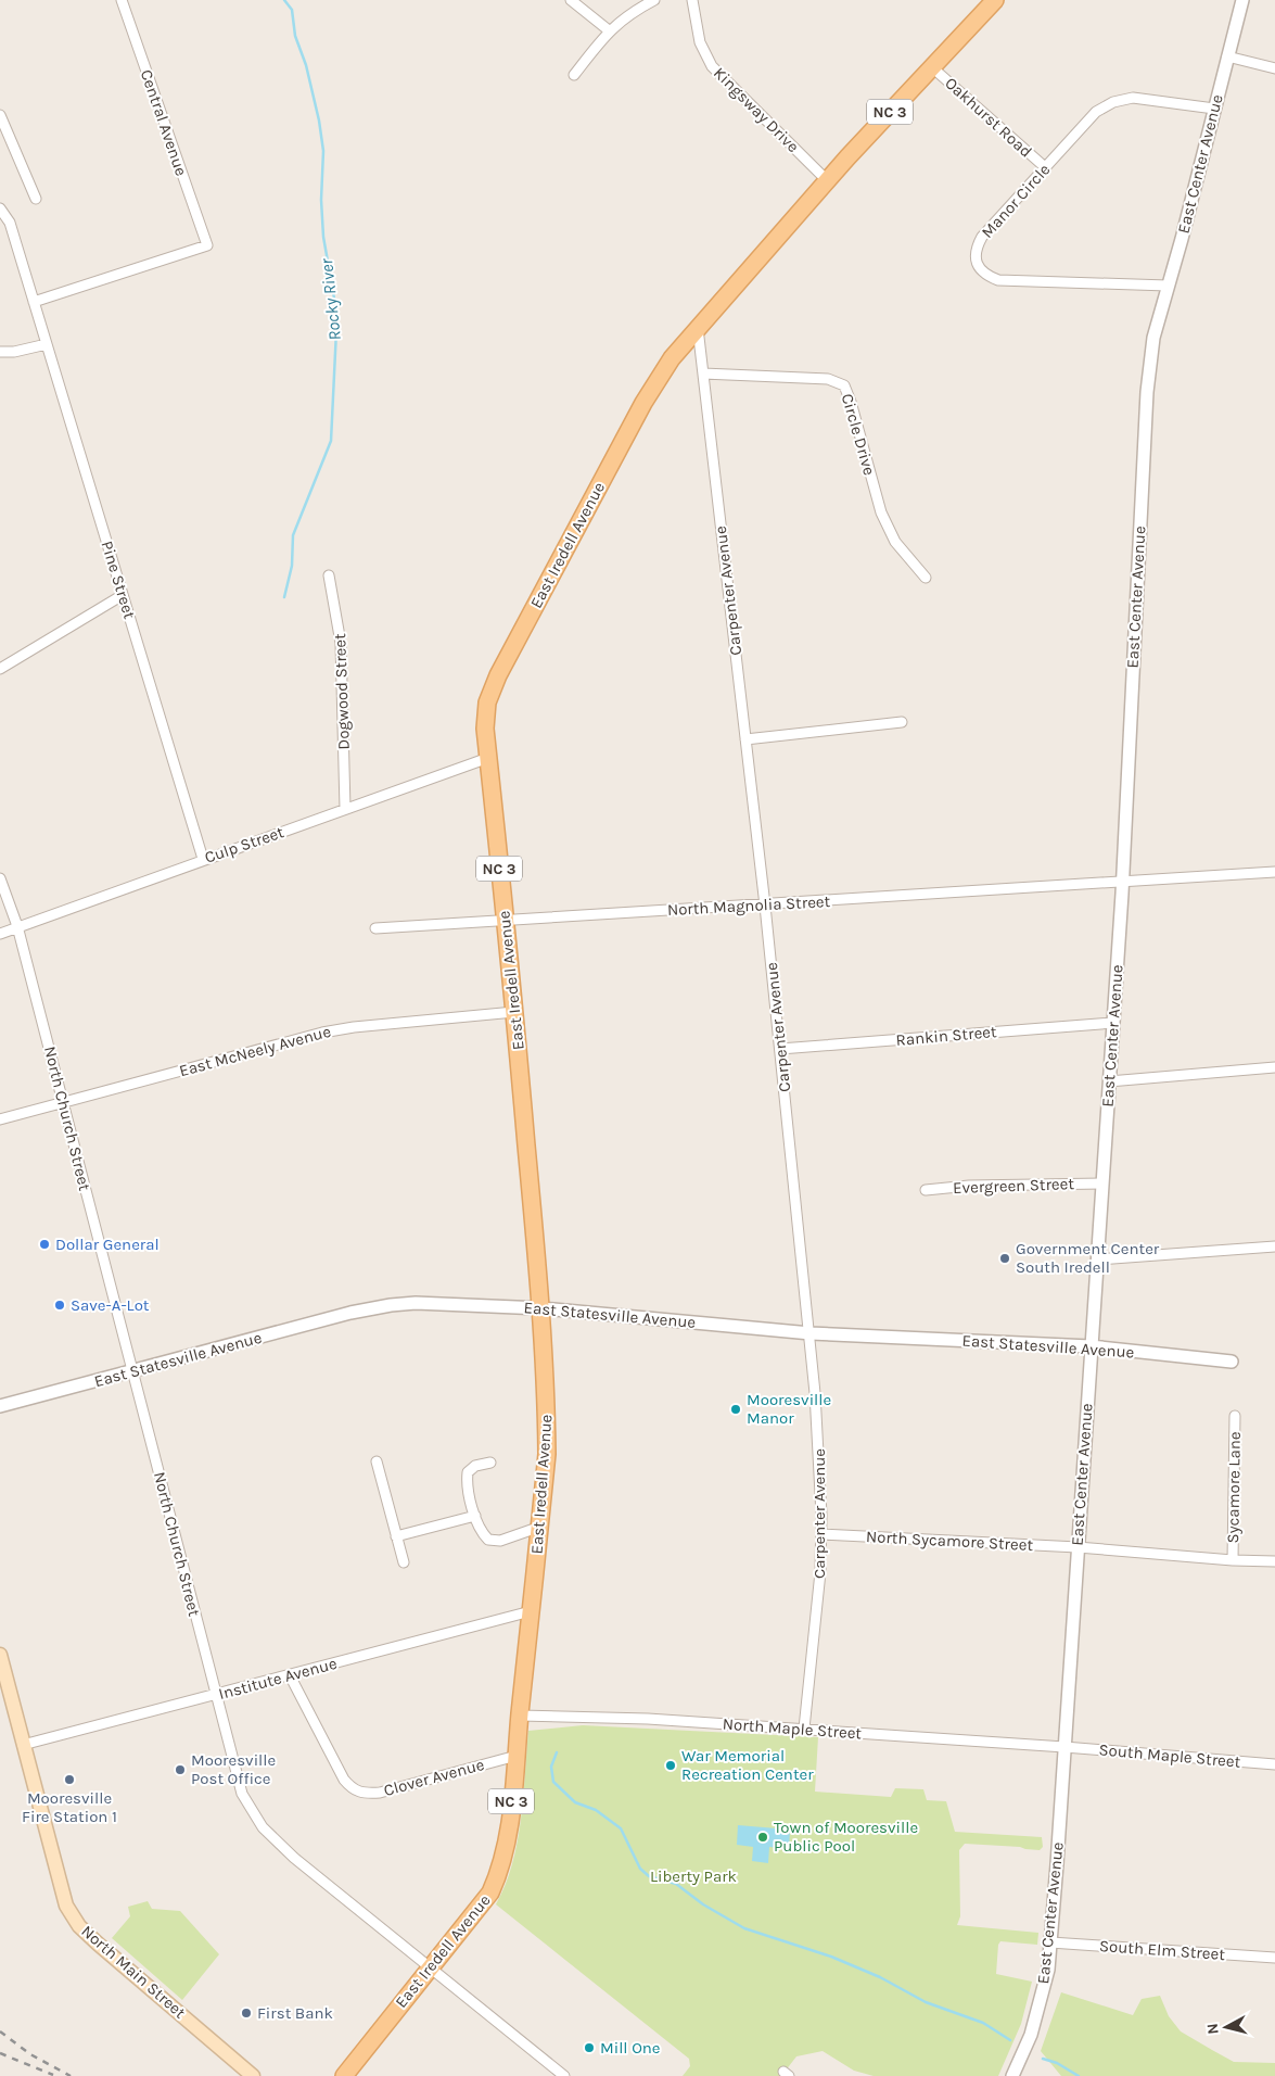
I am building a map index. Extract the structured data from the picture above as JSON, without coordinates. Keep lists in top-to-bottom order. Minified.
{"streets":{"main road":["NC 3","East Iredell Avenue","North Main Street"],"street":["Kingsway Drive","Oakhurst Road","Central Avenue","East Center Avenue","Manor Circle","Circle Drive","Pine Street","Carpenter Avenue","Dogwood Street","Culp Street","North Magnolia Street","Rankin Street","East McNeely Avenue","North Church Street","Evergreen Street","East Statesville Avenue","Sycamore Lane","North Sycamore Street","Institute Avenue","North Maple Street","South Maple Street","Clover Avenue","South Elm Street"]},"crossings":[["Kingsway Drive","East Iredell Avenue"],["Oakhurst Road","Manor Circle"],["Oakhurst Road","East Iredell Avenue"],["Central Avenue","Pine Street"],["East Center Avenue","Manor Circle"],["East Center Avenue","North Magnolia Street"],["East Center Avenue","Rankin Street"],["East Center Avenue","Evergreen Street"],["East Center Avenue","East Statesville Avenue"],["East Center Avenue","North Sycamore Street"],["East Center Avenue","North Maple Street"],["East Center Avenue","South Maple Street"],["East Center Avenue","South Elm Street"],["Circle Drive","Carpenter Avenue"],["East Iredell Avenue","Carpenter Avenue"],["East Iredell Avenue","Culp Street"],["East Iredell Avenue","North Magnolia Street"],["East Iredell Avenue","East McNeely Avenue"],["East Iredell Avenue","North Church Street"],["East Iredell Avenue","East Statesville Avenue"],["East Iredell Avenue","Institute Avenue"],["East Iredell Avenue","North Maple Street"],["East Iredell Avenue","Clover Avenue"],["Pine Street","Culp Street"],["Carpenter Avenue","North Magnolia Street"],["Carpenter Avenue","Rankin Street"],["Carpenter Avenue","East Statesville Avenue"],["Carpenter Avenue","North Sycamore Street"],["Carpenter Avenue","North Maple Street"],["Dogwood Street","Culp Street"],["Culp Street","North Church Street"],["East McNeely Avenue","North Church Street"],["North Church Street","East Statesville Avenue"],["North Church Street","Institute Avenue"],["Sycamore Lane","North Sycamore Street"],["Institute Avenue","Clover Avenue"],["Institute Avenue","North Main Street"],["North Maple Street","South Maple Street"]],"water":["Rocky River"],"parks":["Liberty Park"],"places":["Dollar General","Government Center South Iredell","Save-A-Lot","Mooresville Manor","War Memorial Recreation Center","Mooresville Post Office","Mooresville Fire Station 1","Town of Mooresville Public Pool","First Bank","Mill One"],"north":"left"}
